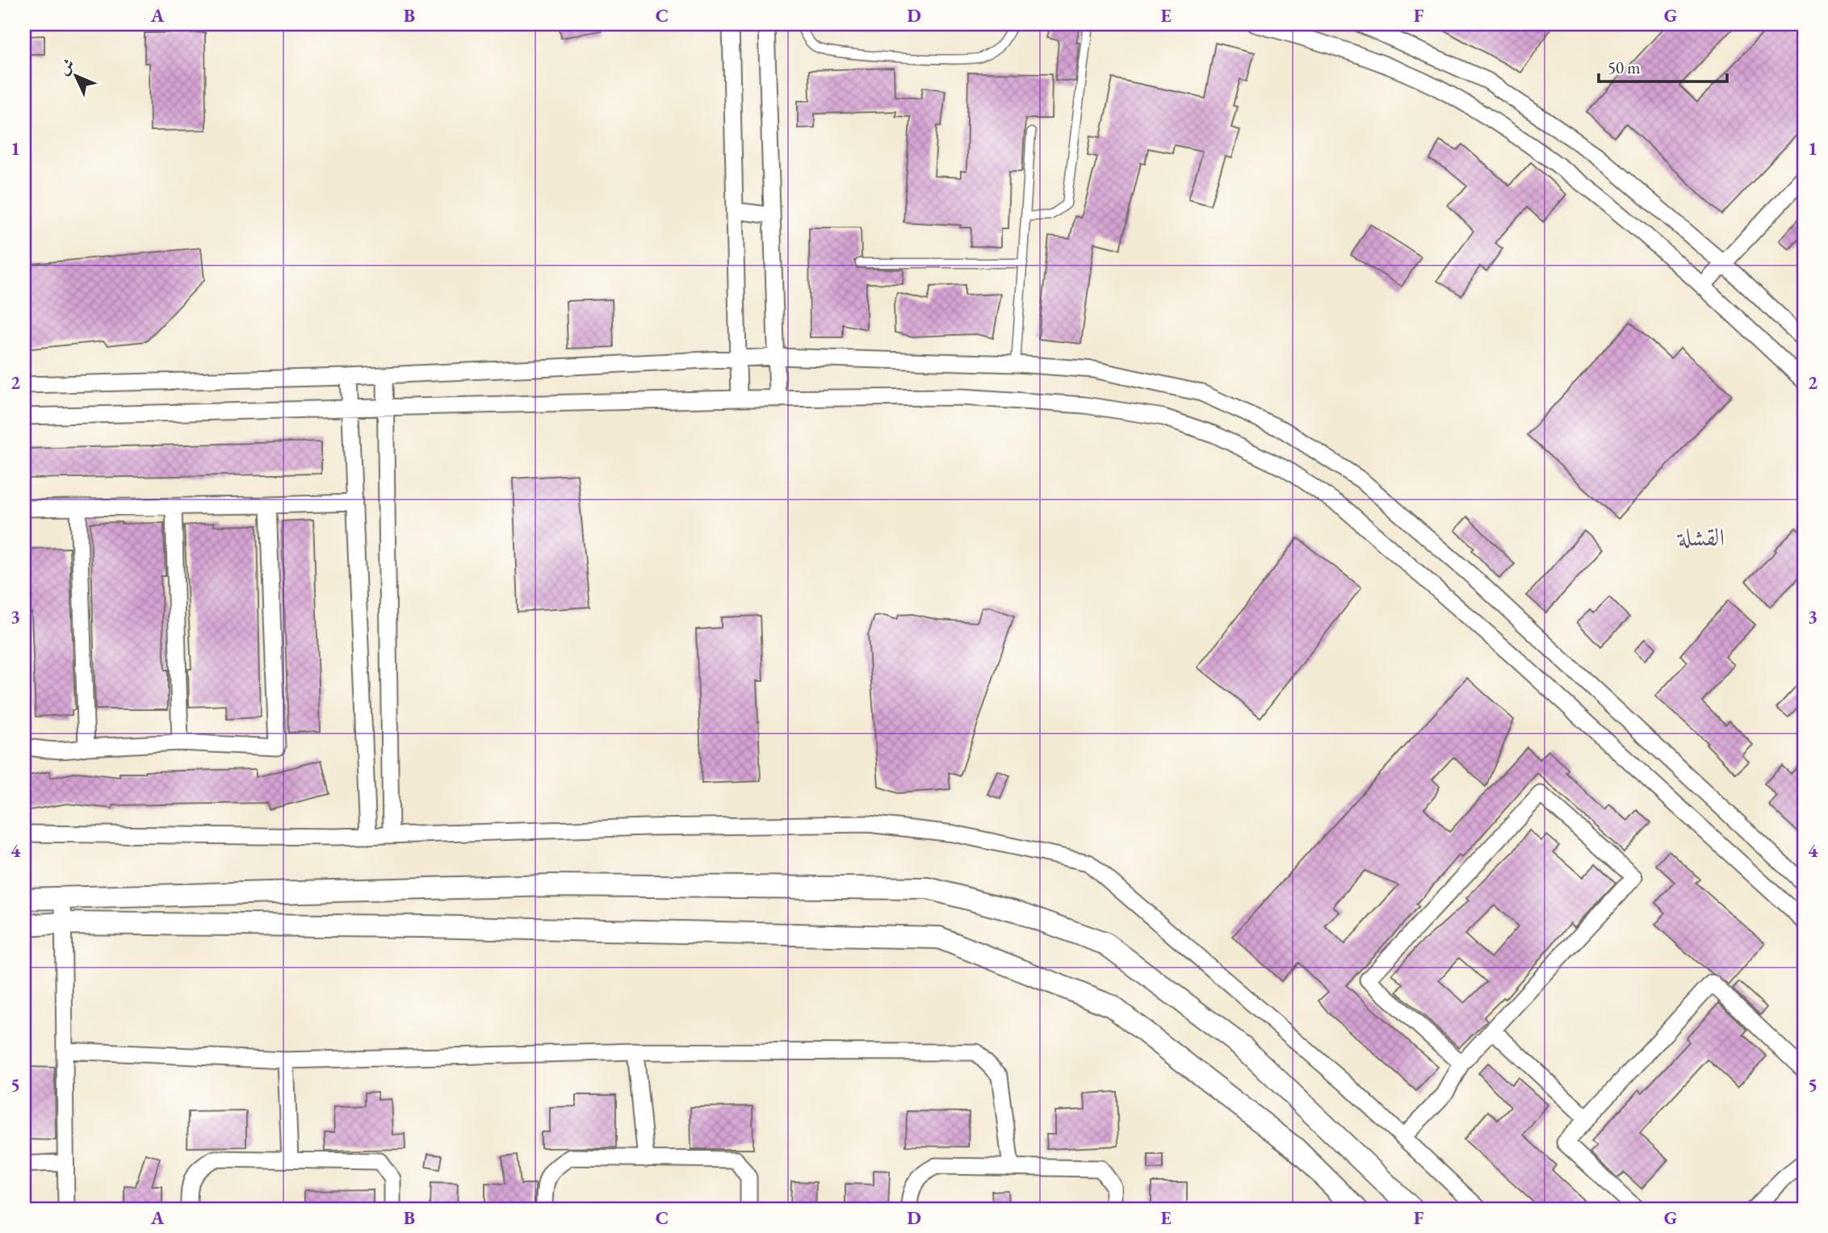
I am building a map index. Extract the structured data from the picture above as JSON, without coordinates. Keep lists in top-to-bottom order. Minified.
{"districts":["القشلة"],"scale_bar":"50 m","north":"top left","grid":{"columns":["A","B","C","D","E","F","G"],"rows":["1","2","3","4","5"]}}
